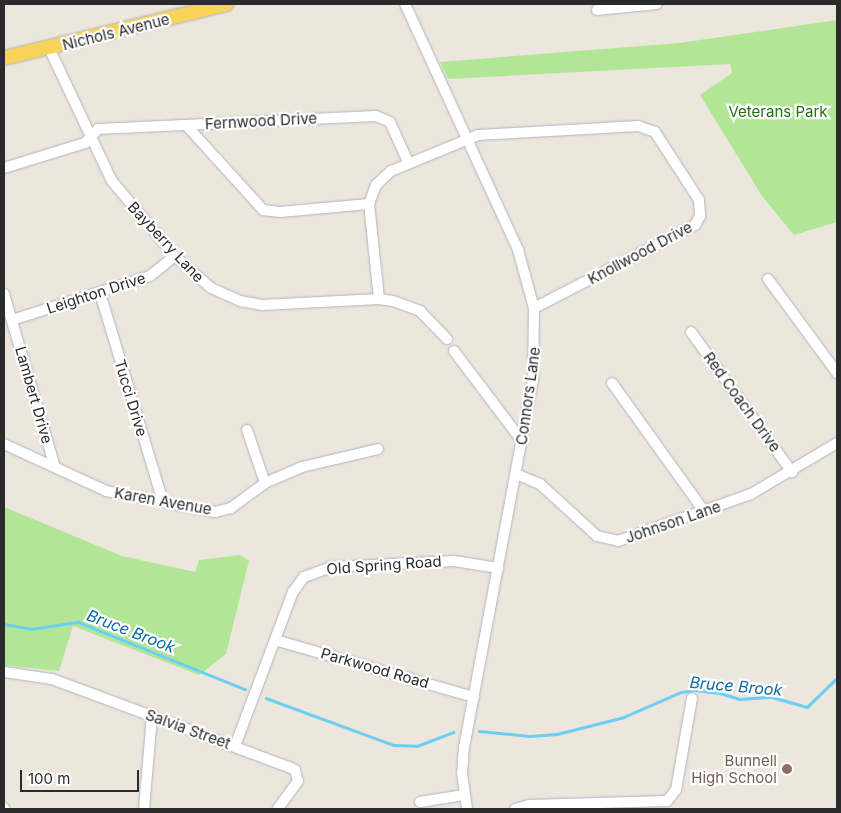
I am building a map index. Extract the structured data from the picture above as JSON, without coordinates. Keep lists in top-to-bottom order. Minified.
{"streets":{"main road":["Nichols Avenue"],"street":["Fernwood Drive","Bayberry Lane","Knollwood Drive","Leighton Drive","Lambert Drive","Connors Lane","Tucci Drive","Red Coach Drive","Karen Avenue","Johnson Lane","Old Spring Road","Parkwood Road","Salvia Street"]},"crossings":[["Nichols Avenue","Bayberry Lane"],["Fernwood Drive","Bayberry Lane"],["Fernwood Drive","Knollwood Drive"],["Bayberry Lane","Leighton Drive"],["Knollwood Drive","Connors Lane"],["Leighton Drive","Lambert Drive"],["Leighton Drive","Tucci Drive"],["Lambert Drive","Karen Avenue"],["Connors Lane","Johnson Lane"],["Connors Lane","Old Spring Road"],["Connors Lane","Parkwood Road"],["Tucci Drive","Karen Avenue"],["Red Coach Drive","Johnson Lane"],["Old Spring Road","Parkwood Road"],["Old Spring Road","Salvia Street"]],"water":["Bruce Brook"],"parks":["Veterans Park"],"places":["Bunnell High School"],"scale_bar":"100 m"}
